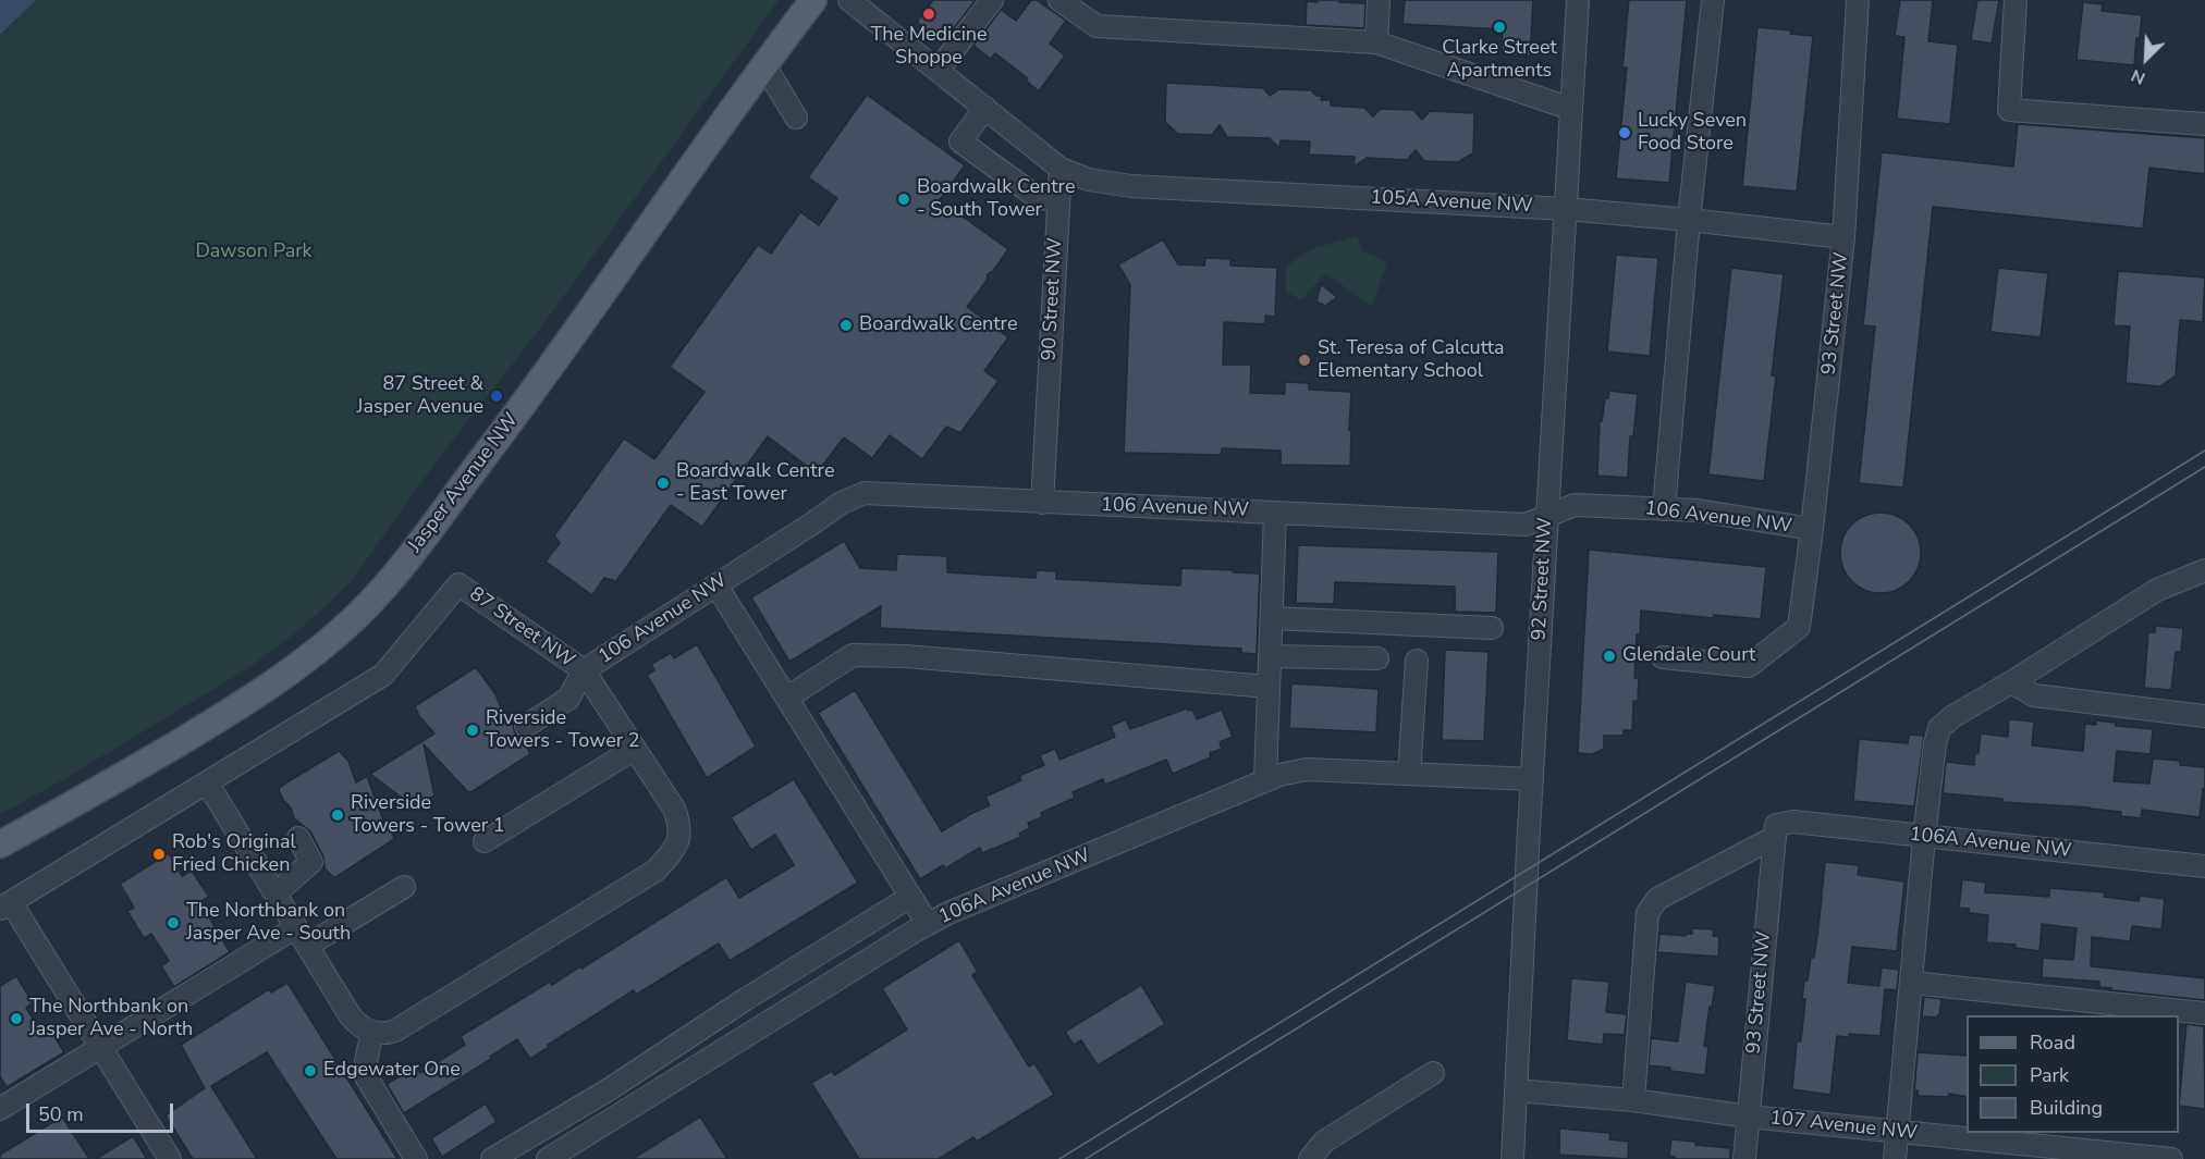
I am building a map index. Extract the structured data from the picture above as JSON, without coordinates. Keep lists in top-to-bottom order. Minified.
{"streets":{"main road":["Jasper Avenue NW"],"street":["105A Avenue NW","90 Street NW","93 Street NW","106 Avenue NW","92 Street NW","87 Street NW","106A Avenue NW","107 Avenue NW"]},"crossings":[["105A Avenue NW","90 Street NW"],["105A Avenue NW","93 Street NW"],["105A Avenue NW","92 Street NW"],["90 Street NW","106 Avenue NW"],["93 Street NW","106 Avenue NW"],["93 Street NW","106A Avenue NW"],["93 Street NW","107 Avenue NW"],["106 Avenue NW","92 Street NW"],["106 Avenue NW","87 Street NW"],["92 Street NW","106A Avenue NW"],["92 Street NW","107 Avenue NW"]],"parks":["Dawson Park"],"places":["The Medicine Shoppe","Clarke Street Apartments","Lucky Seven Food Store","Boardwalk Centre - South Tower","Boardwalk Centre","St. Teresa of Calcutta Elementary School","87 Street & Jasper Avenue","Boardwalk Centre - East Tower","Glendale Court","Riverside Towers - Tower 2","Riverside Towers - Tower 1","Rob's Original Fried Chicken","The Northbank on Jasper Ave - South","The Northbank on Jasper Ave - North","Edgewater One"],"legend":["Road","Park","Building"],"scale_bar":"50 m","north":"bottom left"}
